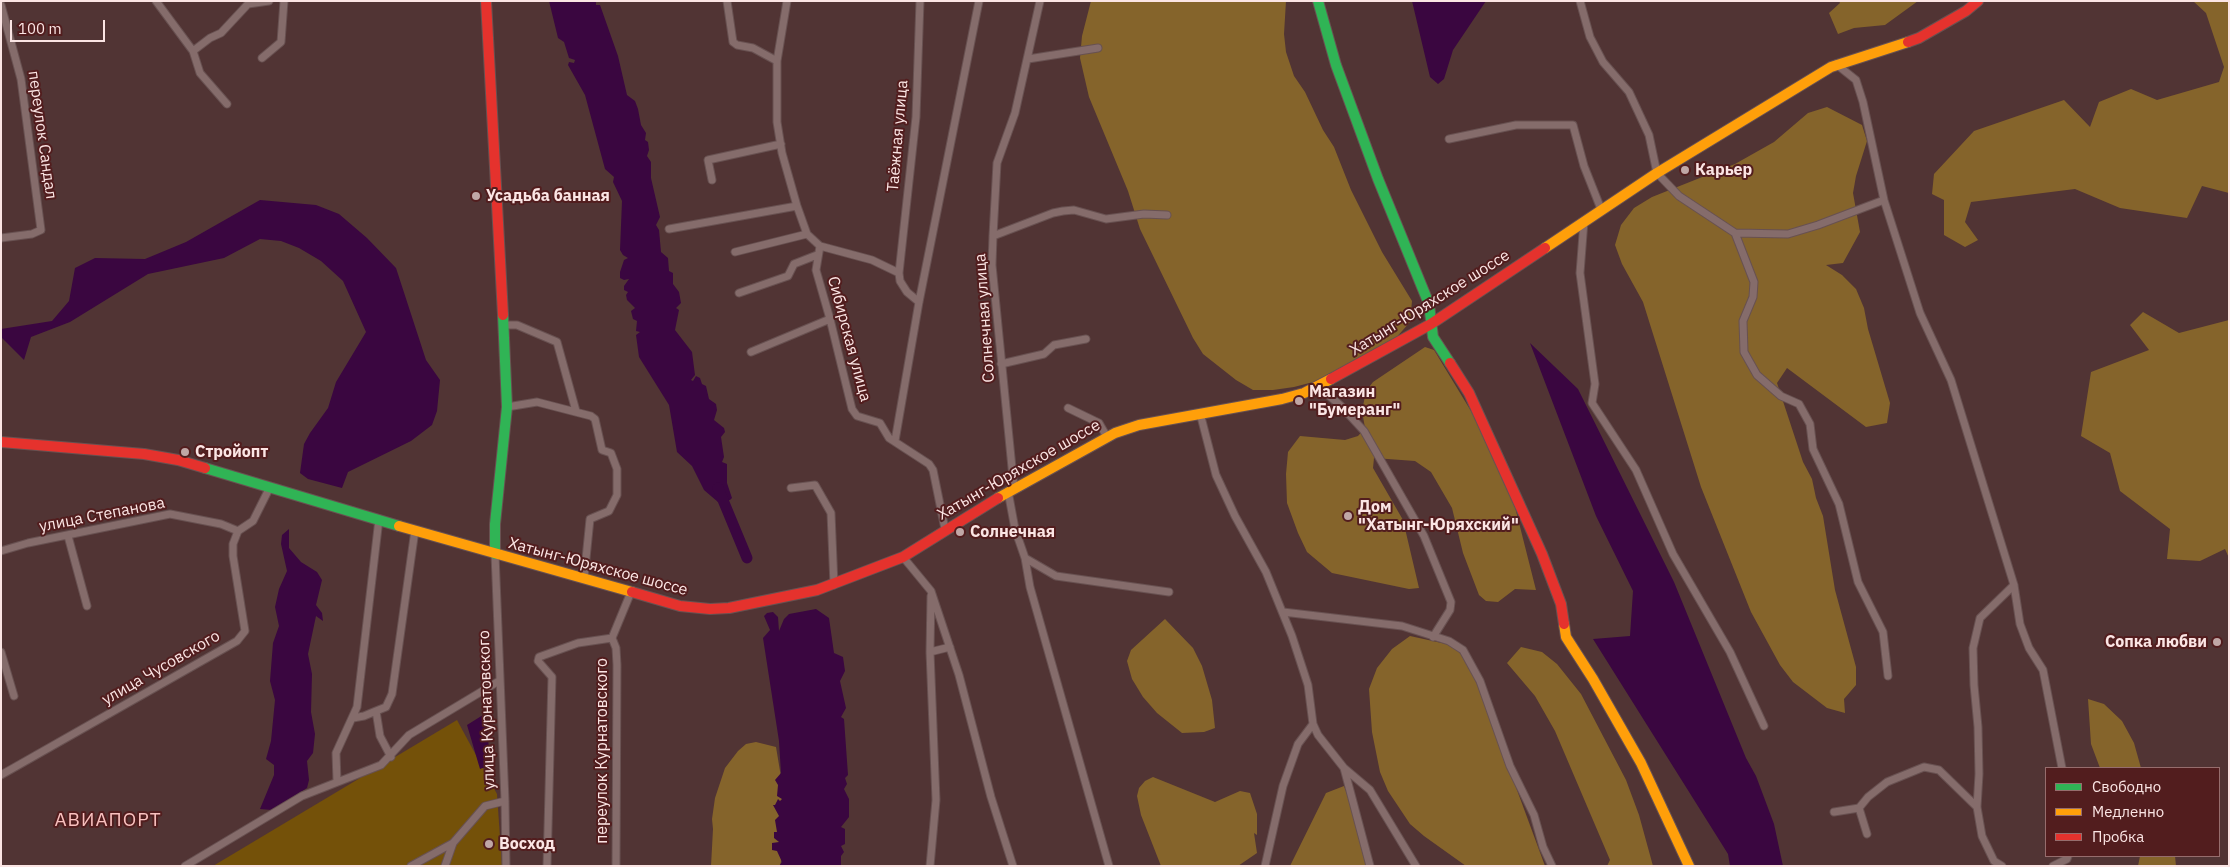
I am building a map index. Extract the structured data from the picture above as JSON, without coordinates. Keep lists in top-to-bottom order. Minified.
{"streets":{"street":["переулок Сандал","Таёжная улица","Хатынг-Юряхское шоссе","Солнечная улица","Сибирская улица","улица Степанова","улица Чусовского","улица Курнатовского","переулок Курнатовского"]},"crossings":[["Хатынг-Юряхское шоссе","Солнечная улица"],["Хатынг-Юряхское шоссе","Сибирская улица"],["Хатынг-Юряхское шоссе","улица Курнатовского"],["Хатынг-Юряхское шоссе","переулок Курнатовского"],["улица Степанова","улица Чусовского"]],"districts":["АВИАПОРТ"],"places":["Карьер","Усадьба банная","Магазин \"Бумеранг\"","Стройопт","Дом \"Хатынг-Юряхский\"","Солнечная","Сопка любви","Восход"],"legend":["Свободно","Медленно","Пробка"],"scale_bar":"100 m"}
